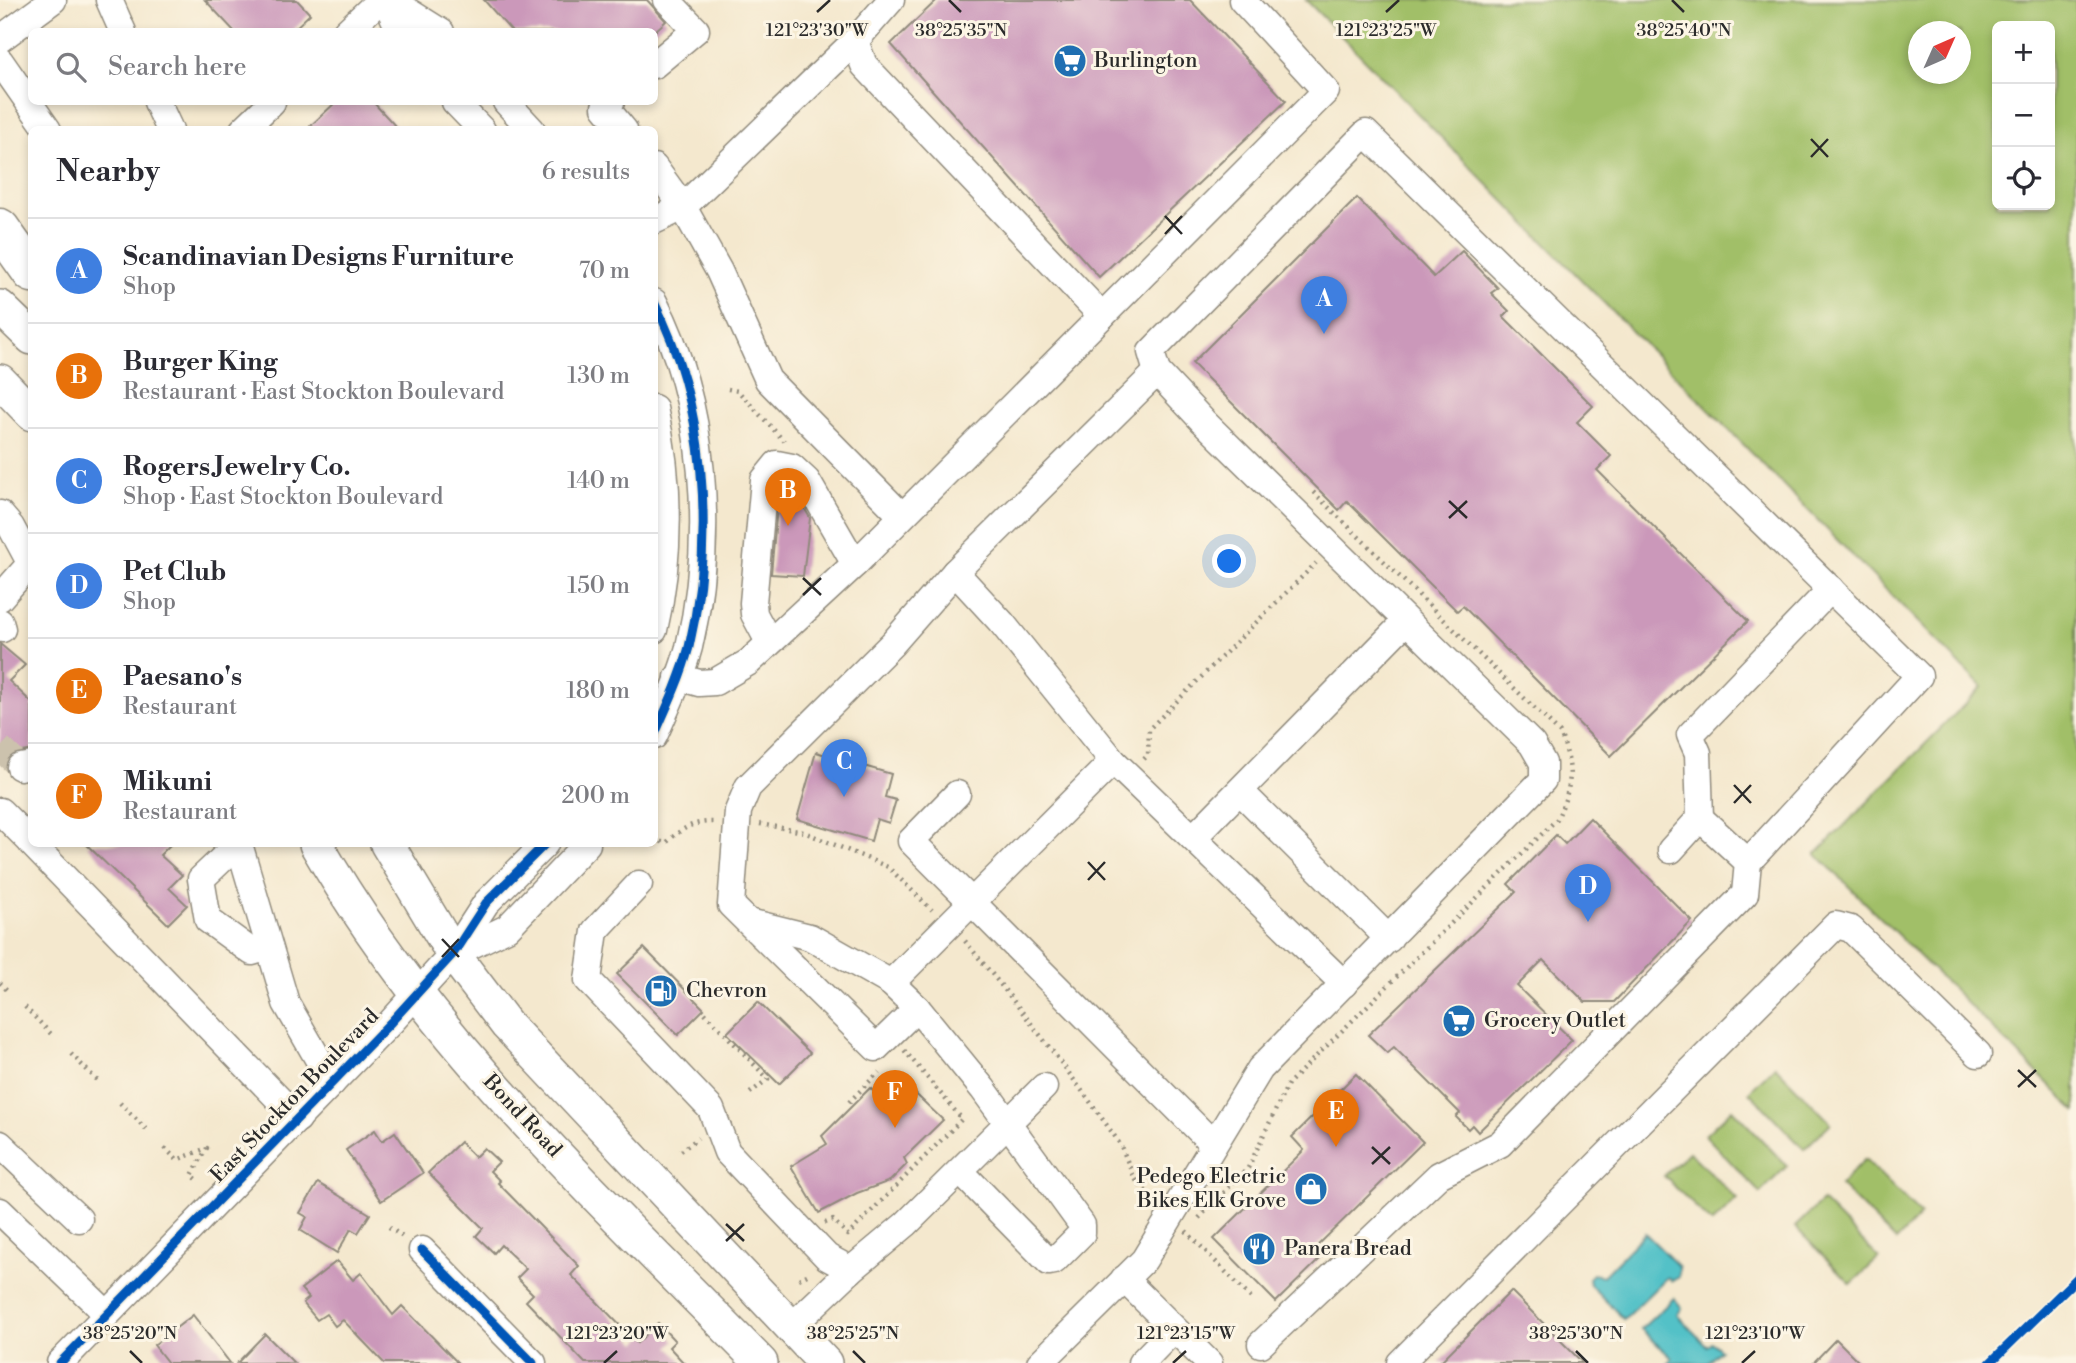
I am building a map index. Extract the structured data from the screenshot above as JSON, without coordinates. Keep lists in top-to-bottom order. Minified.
{"streets":{"main road":["Bond Road"],"street":["East Stockton Boulevard"]},"crossings":[["East Stockton Boulevard","Bond Road"]],"places":{"supermarket":["Burlington","Grocery Outlet"],"fuel station":["Chevron"],"shop":["Pedego Electric Bikes Elk Grove"],"restaurant":["Panera Bread"]},"north":"top right","page":{"map_buttons":["+","−"],"search":"Search here","heading":["Nearby","6 results"],"list":[{"mark":"A","name":"Scandinavian Designs Furniture","note":"Shop","value":"70 m"},{"mark":"B","name":"Burger King","note":"Restaurant · East Stockton Boulevard","value":"130 m"},{"mark":"C","name":"Rogers Jewelry Co.","note":"Shop · East Stockton Boulevard","value":"140 m"},{"mark":"D","name":"Pet Club","note":"Shop","value":"150 m"},{"mark":"E","name":"Paesano's","note":"Restaurant","value":"180 m"},{"mark":"F","name":"Mikuni","note":"Restaurant","value":"200 m"}],"pins":["A","B","C","D","F","E"]},"coordinates":["121°23'30\"W","38°25'35\"N","121°23'25\"W","38°25'40\"N","38°25'20\"N","121°23'20\"W","121°23'15\"W","121°23'10\"W","38°25'25\"N","38°25'30\"N"]}
